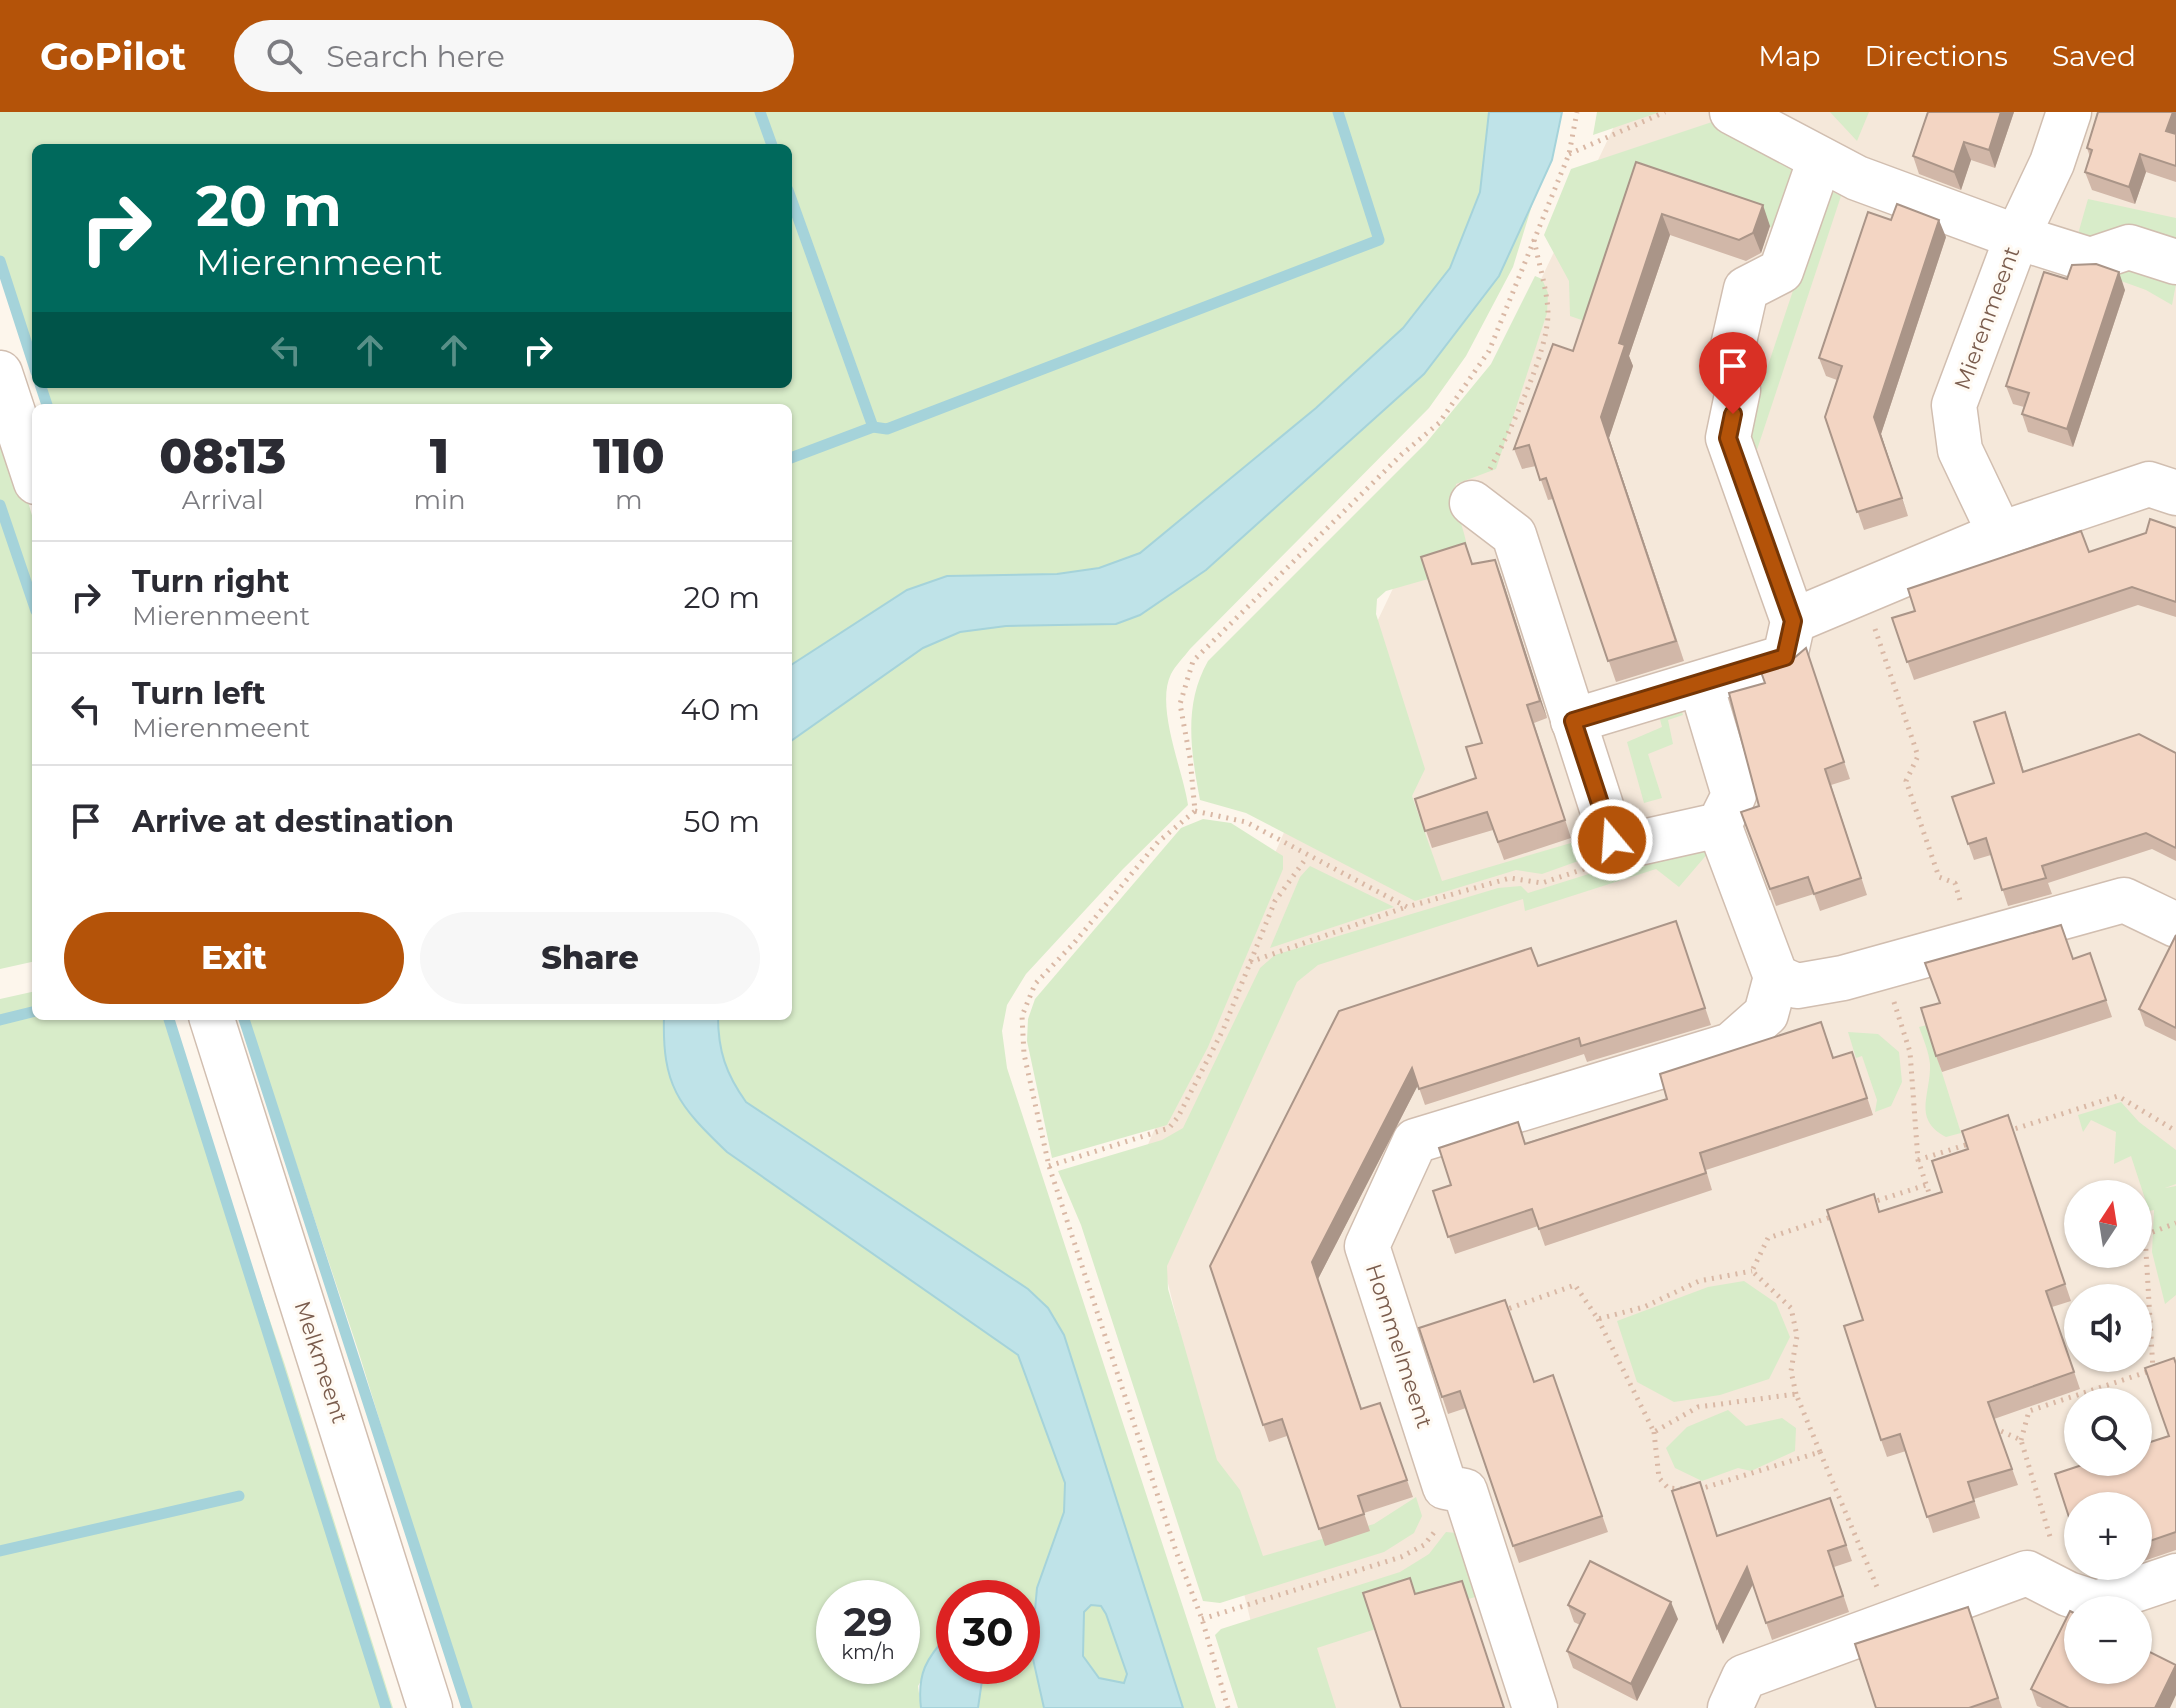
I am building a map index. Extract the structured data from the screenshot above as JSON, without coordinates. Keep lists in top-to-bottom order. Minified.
{"streets":{"street":["Mierenmeent","Hommelmeent","Melkmeent"]},"north":"top","page":{"header":"GoPilot","search":"Search here","nav":["Map","Directions","Saved"],"turn":["20 m","Mierenmeent"],"eta":["08:13","Arrival","1","min","110","m"],"list":[{"name":"Turn right","note":"Mierenmeent","value":"20 m"},{"name":"Turn left","note":"Mierenmeent","value":"40 m"},{"name":"Arrive at destination","value":"50 m"}],"buttons":["Exit","Share"],"map_buttons":["+","−"],"speed":"29 km/h","limit":"30"}}
